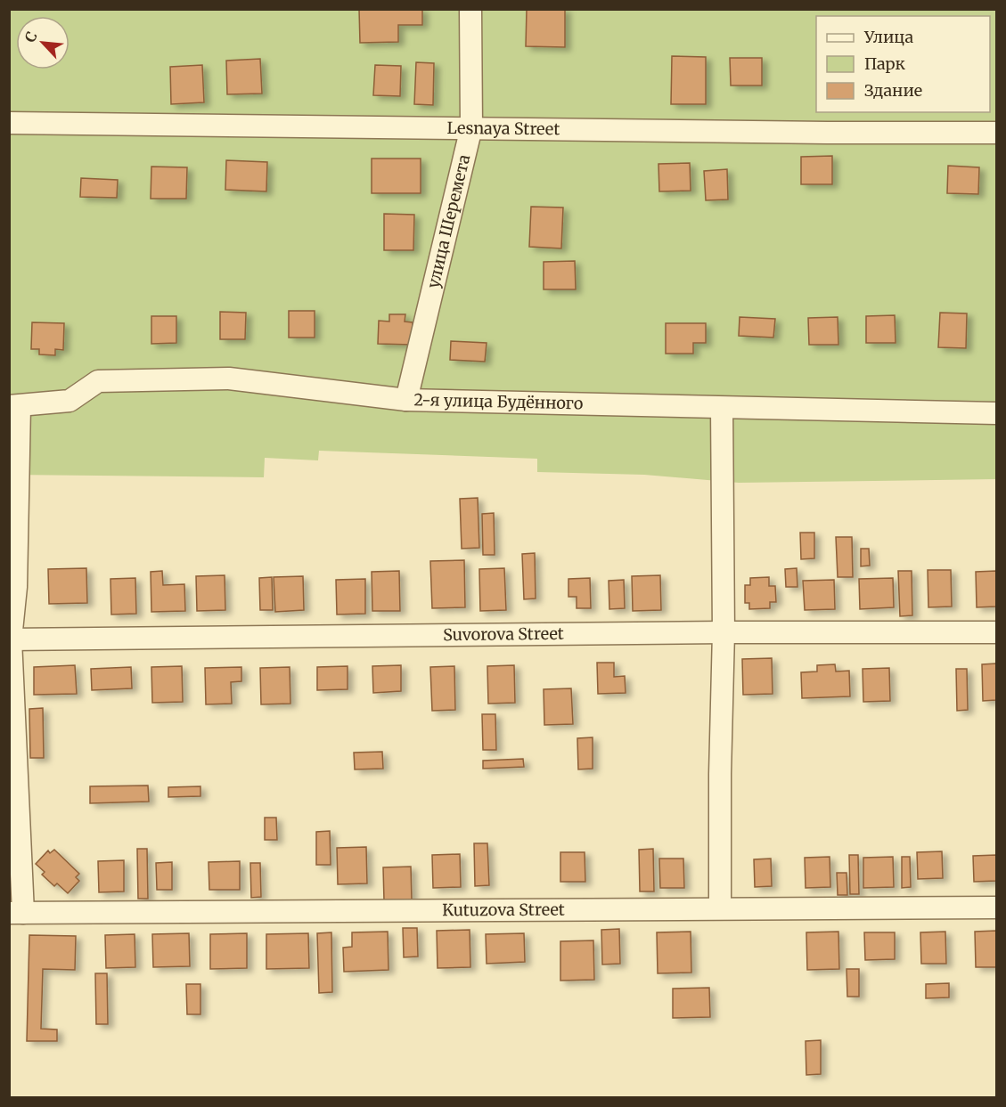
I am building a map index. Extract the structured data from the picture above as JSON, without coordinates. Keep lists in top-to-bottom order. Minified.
{"streets":{"street":["Lesnaya Street","улица Шеремета","2-я улица Будённого","Suvorova Street","Kutuzova Street"]},"crossings":[["Lesnaya Street","улица Шеремета"],["улица Шеремета","2-я улица Будённого"]],"legend":["Улица","Парк","Здание"],"north":"top left"}
